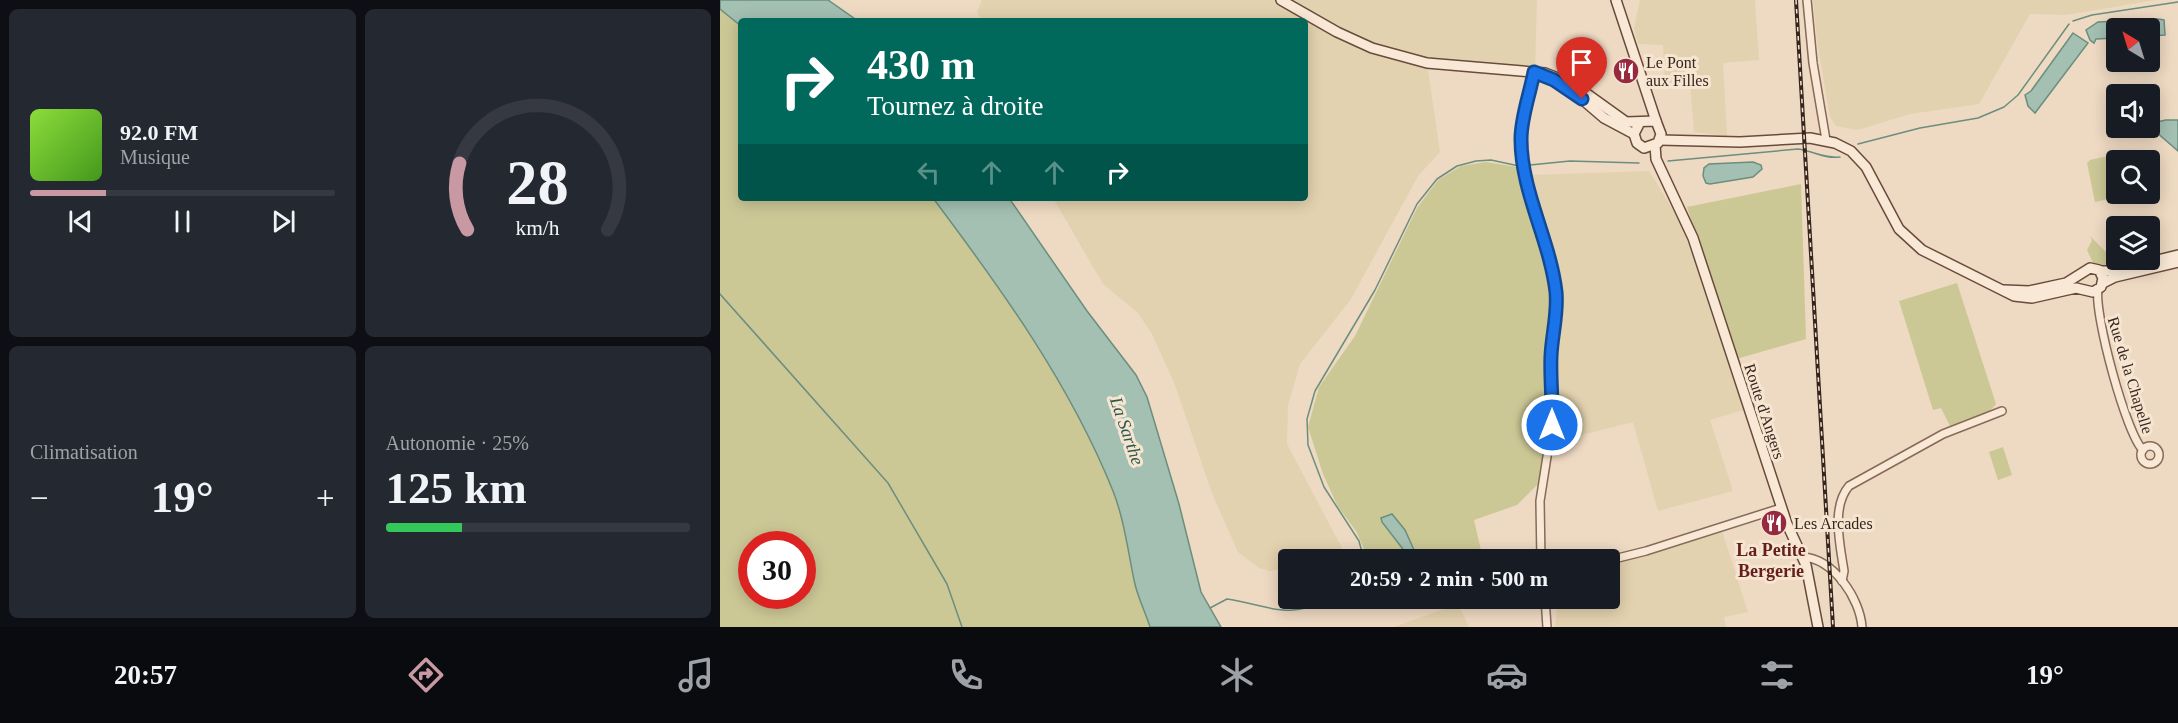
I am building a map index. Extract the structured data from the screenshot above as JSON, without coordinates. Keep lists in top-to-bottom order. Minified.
{"streets":{"street":["Rue de la Chapelle","Route d'Angers"]},"districts":["La Petite Bergerie"],"water":["La Sarthe"],"places":{"restaurant":["Le Pont aux Filles","Les Arcades"]},"north":"top left","page":{"turn":["430 m","Tournez à droite"],"song":["92.0 FM","Musique"],"tile":["Climatisation",["Autonomie · 25%","125 km"]],"heat":["−","19°","+"],"limit":"30","trip":"20:59 · 2 min · 500 m","tabs":["20:57","19°"],"gauge":["28","km/h"]}}
